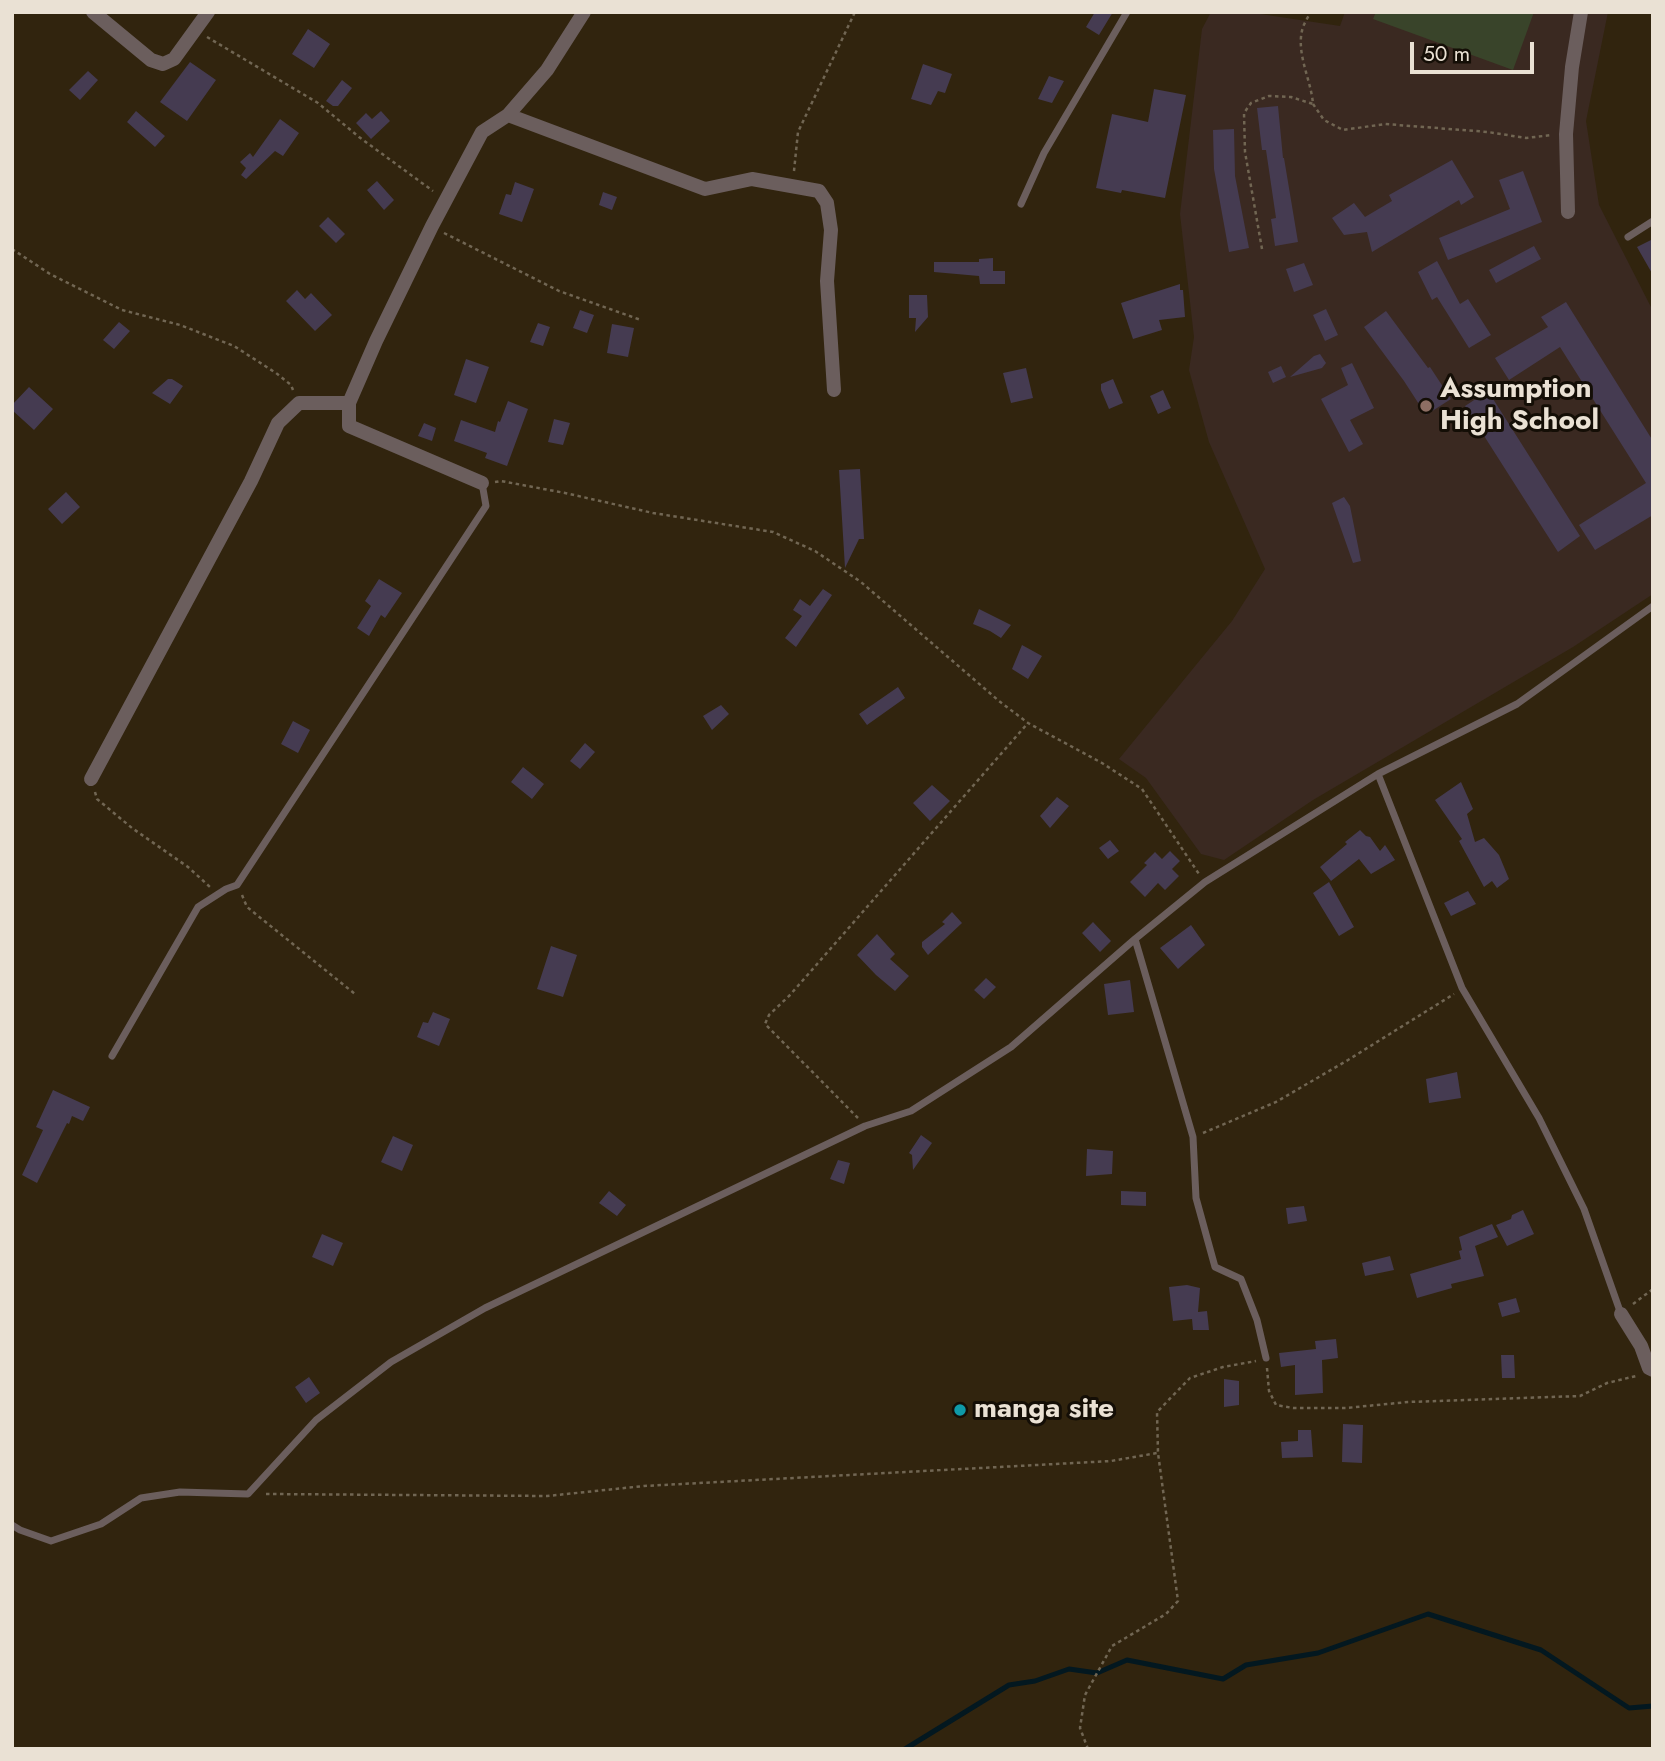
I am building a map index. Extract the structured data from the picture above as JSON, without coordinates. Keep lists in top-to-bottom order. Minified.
{"places":["Assumption High School","manga site"],"scale_bar":"50 m"}
